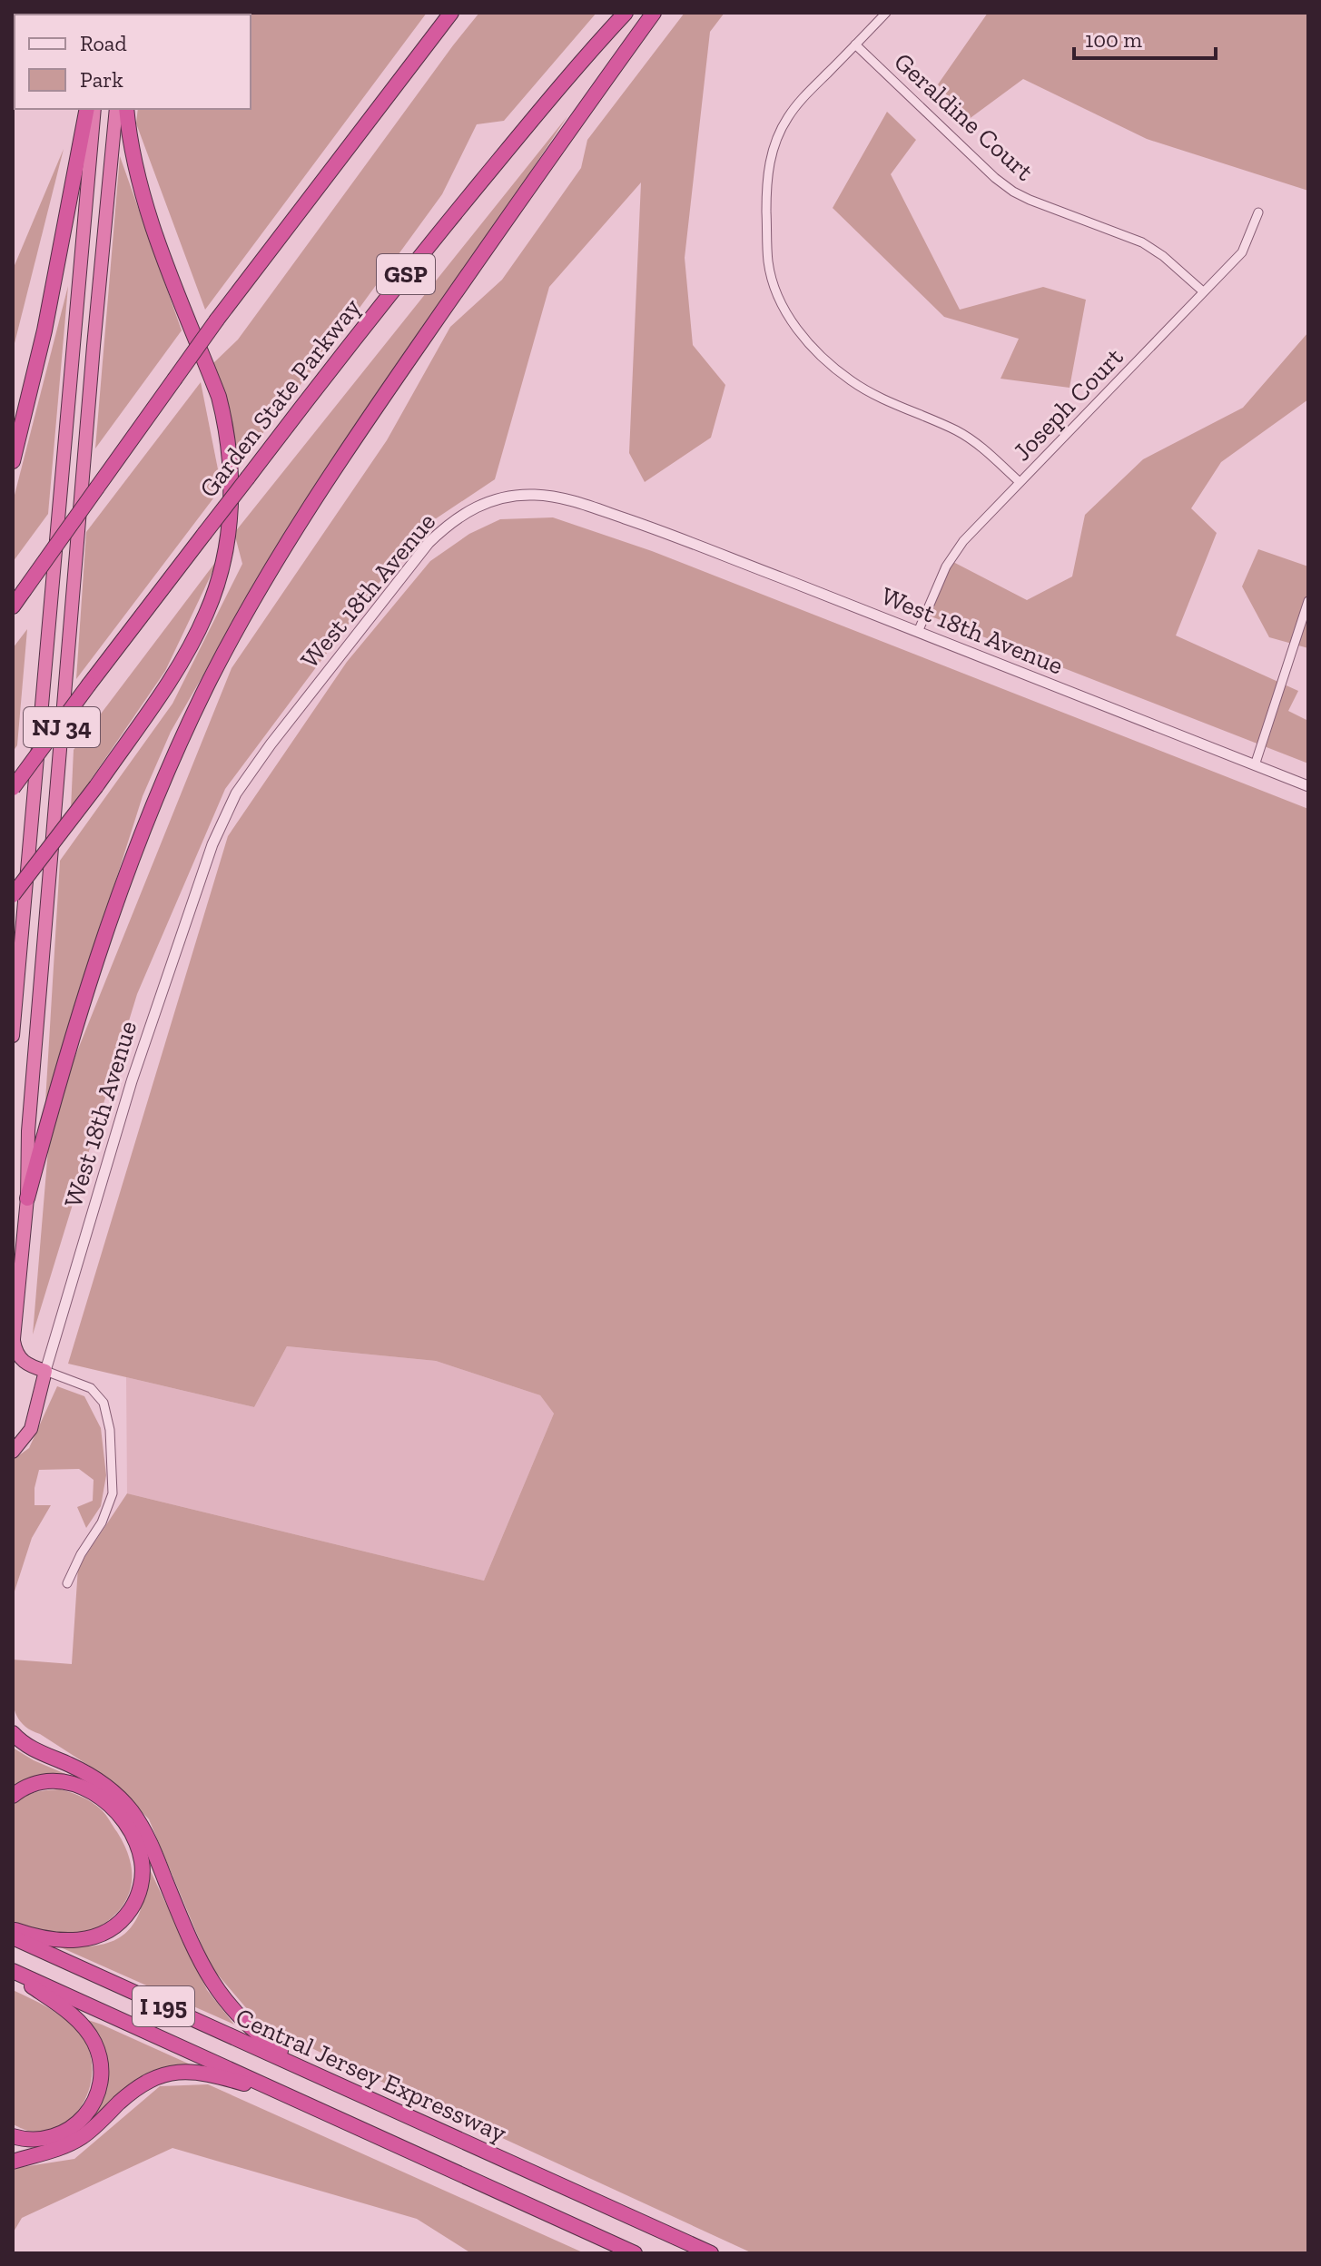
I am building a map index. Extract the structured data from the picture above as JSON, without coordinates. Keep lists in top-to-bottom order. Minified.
{"streets":{"highway":["GSP","Garden State Parkway","NJ 34","I 195","Central Jersey Expressway"],"street":["Geraldine Court","Joseph Court","West 18th Avenue"]},"crossings":[["Geraldine Court","Joseph Court"],["Joseph Court","West 18th Avenue"]],"legend":["Road","Park"],"scale_bar":"100 m"}
